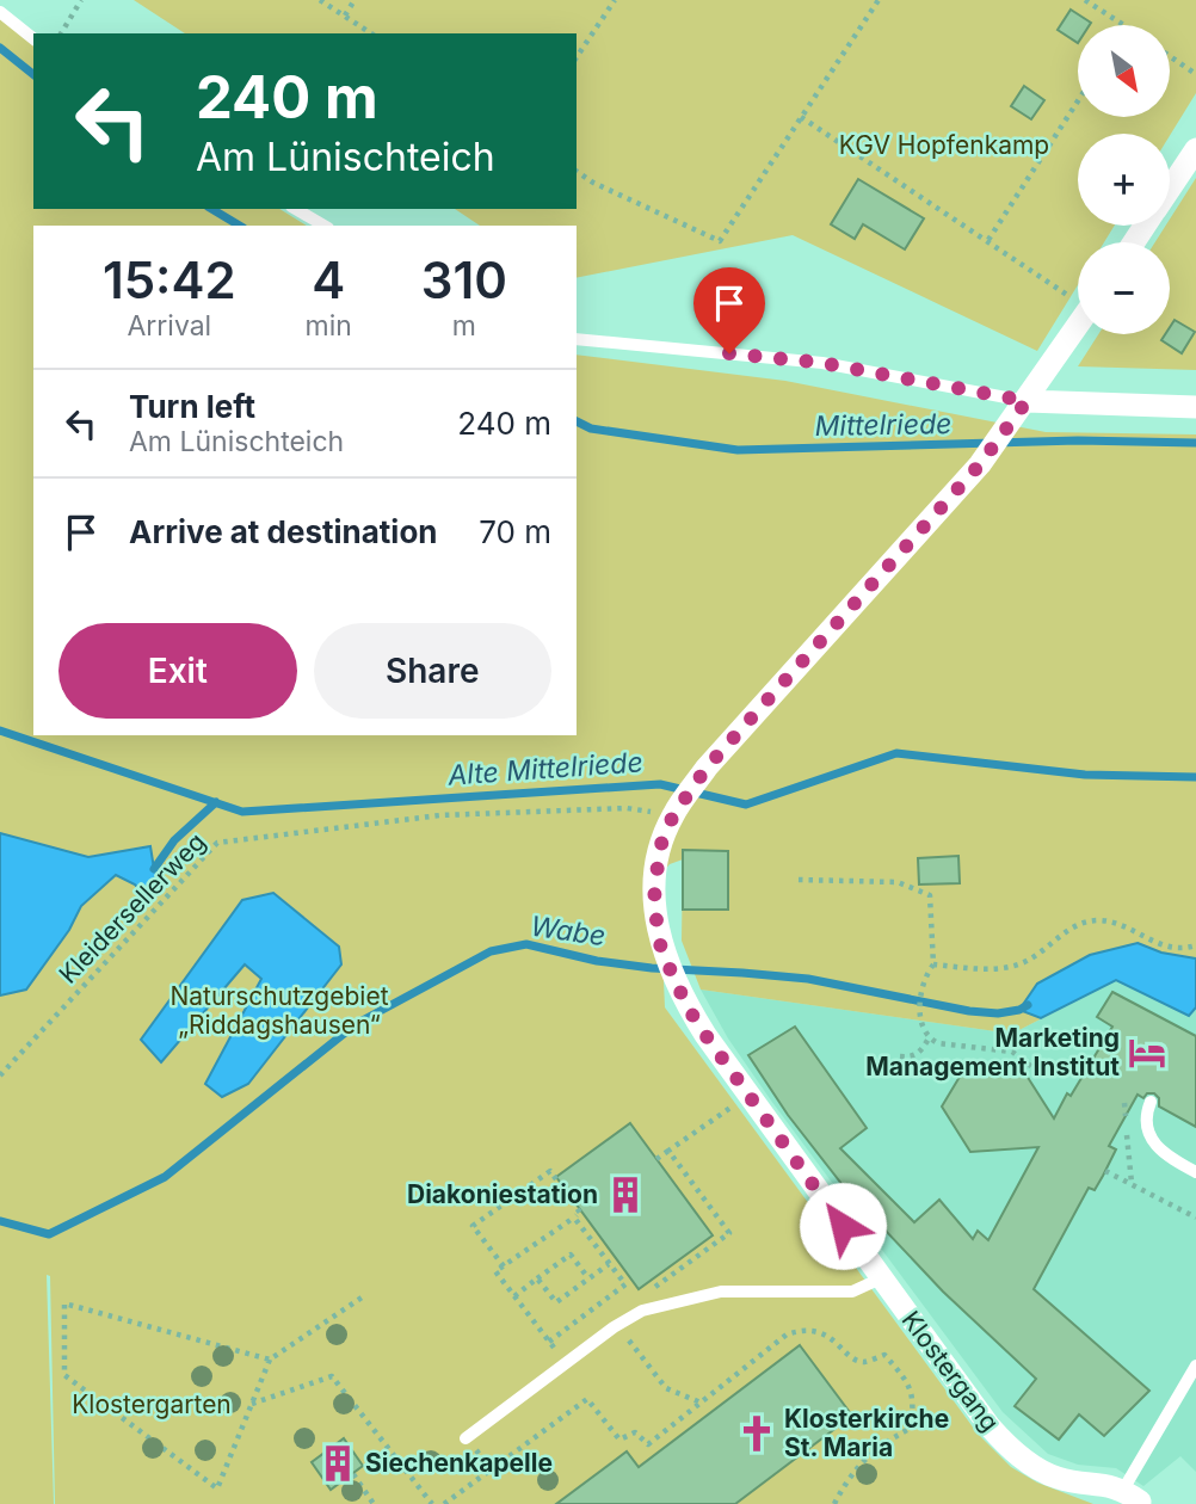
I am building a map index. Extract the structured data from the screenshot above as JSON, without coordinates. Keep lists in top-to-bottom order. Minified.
{"streets":{"street":["Klostergang"],"path":["Kleidersellerweg"]},"crossings":[["Kleidersellerweg","Klostergang"]],"water":["Mittelriede","Alte Mittelriede","Wabe"],"parks":["KGV Hopfenkamp","Naturschutzgebiet „Riddagshausen“","Klostergarten"],"places":{"hotel":["Marketing Management Institut"],"building":["Diakoniestation","Siechenkapelle"],"church":["Klosterkirche St. Maria"]},"north":"bottom right","page":{"map_buttons":["+","−"],"turn":["240 m","Am Lünischteich"],"eta":["15:42","Arrival","4","min","310","m"],"list":[{"name":"Turn left","note":"Am Lünischteich","value":"240 m"},{"name":"Arrive at destination","value":"70 m"}],"buttons":["Exit","Share"]}}
